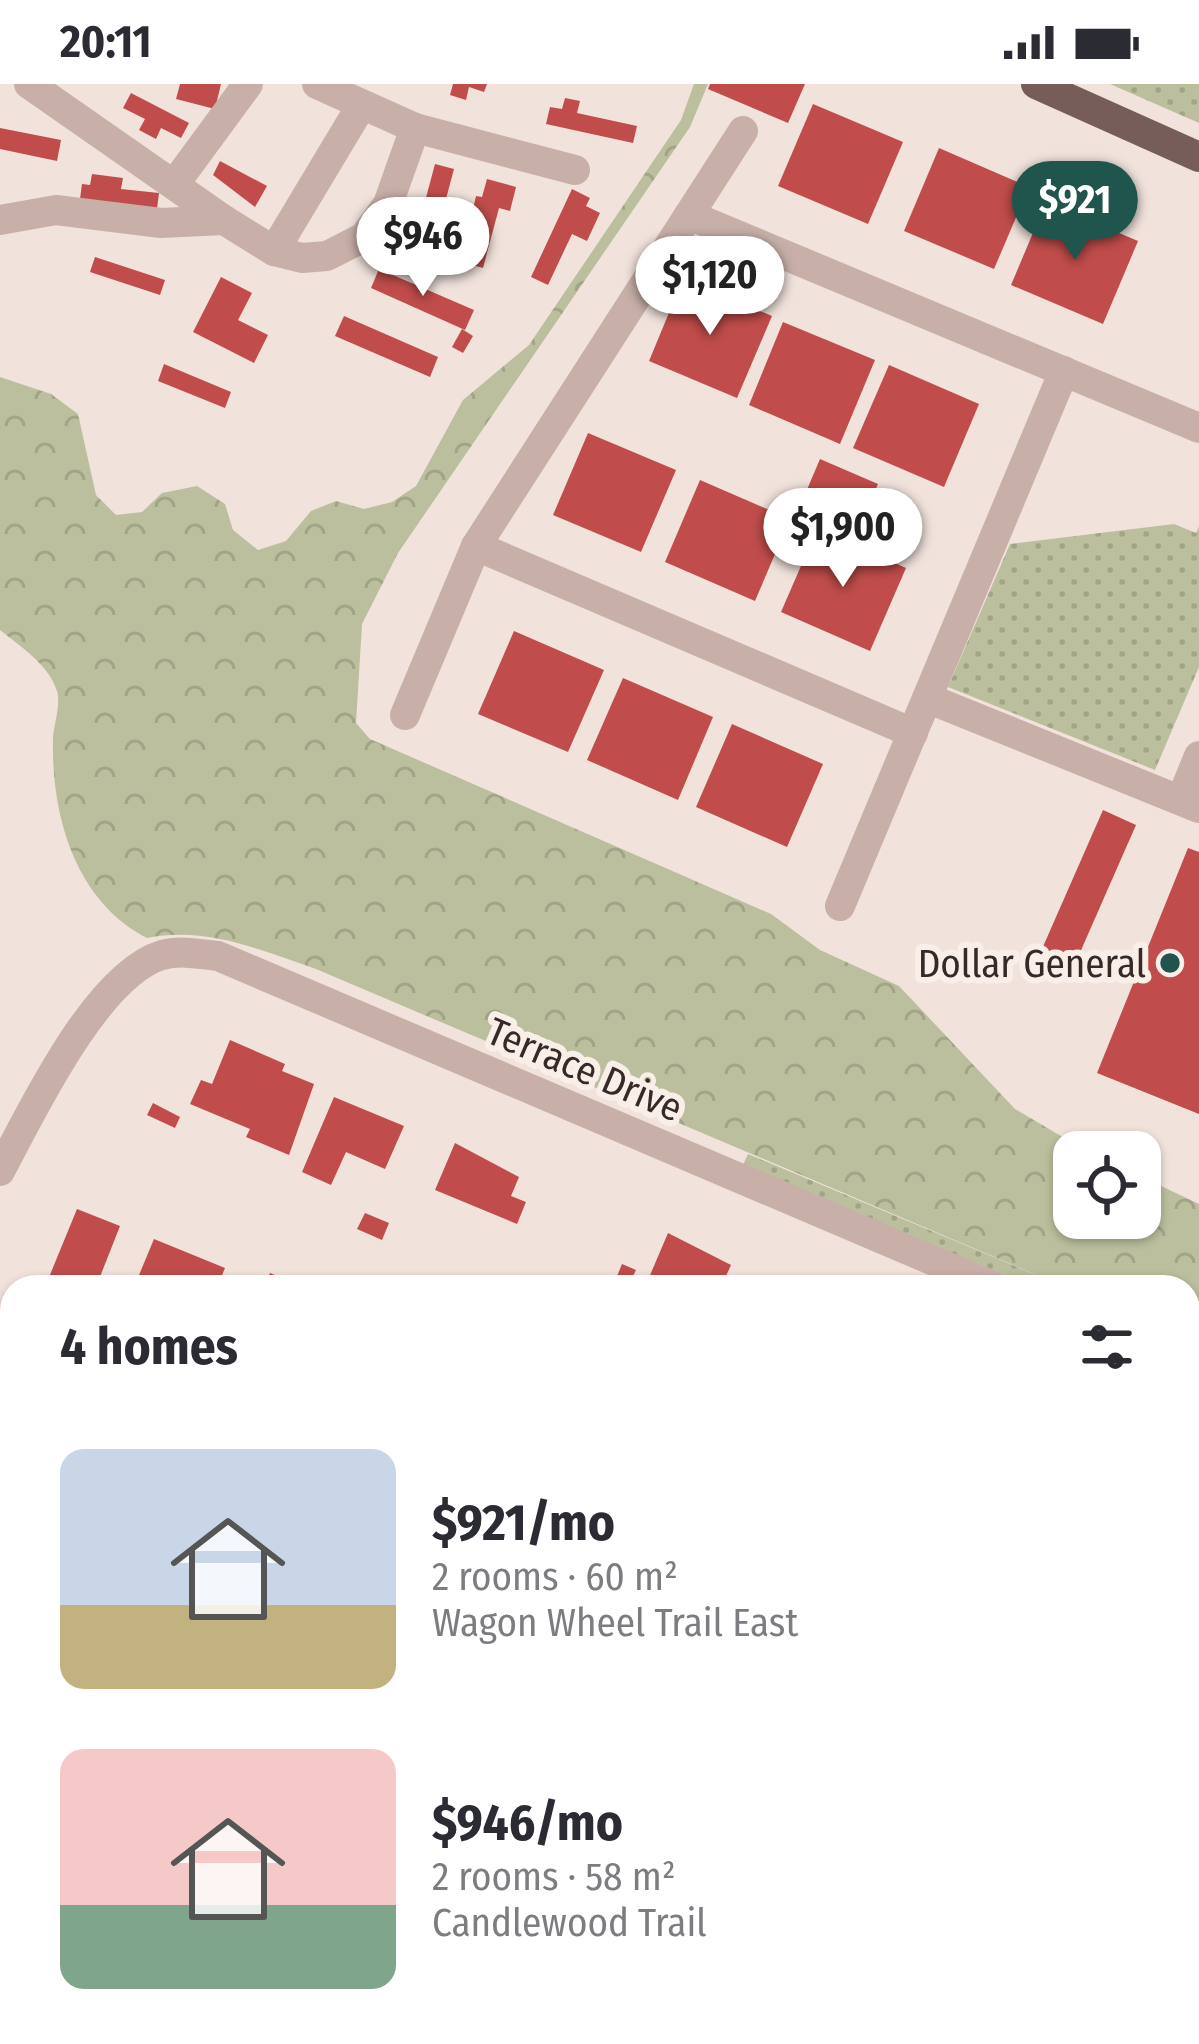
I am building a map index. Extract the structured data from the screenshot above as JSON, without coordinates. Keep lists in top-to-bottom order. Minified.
{"streets":{"street":["Terrace Drive"]},"places":["Dollar General"],"page":{"status":"20:11","price":["$921","$946","$1,120","$1,900"],"heading":"4 homes","list":[{"name":"$921/mo","note":"2 rooms · 60 m² · Wagon Wheel Trail East"},{"name":"$946/mo","note":"2 rooms · 58 m² · Candlewood Trail"}]}}
